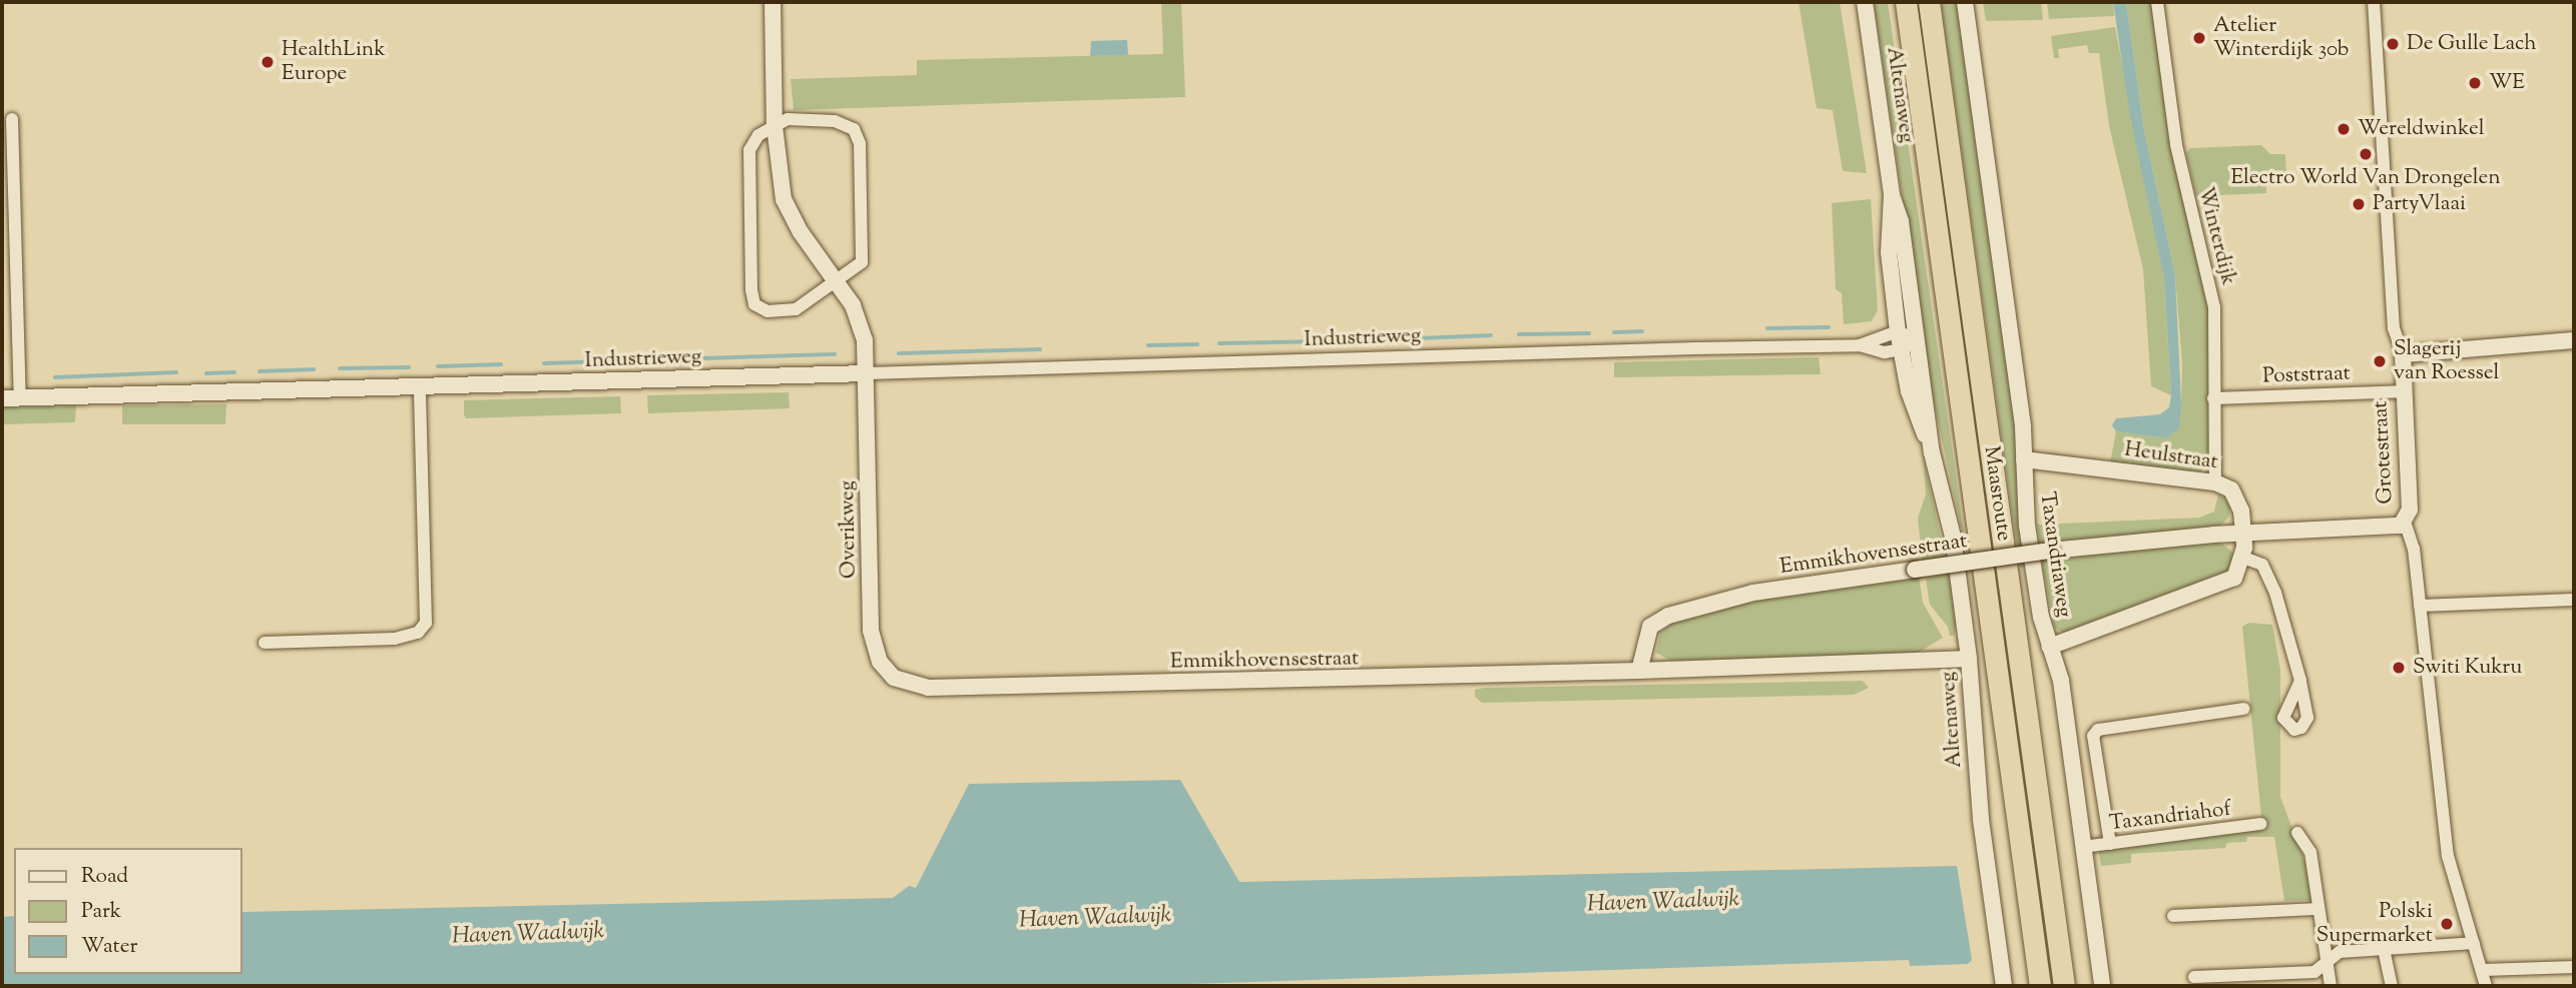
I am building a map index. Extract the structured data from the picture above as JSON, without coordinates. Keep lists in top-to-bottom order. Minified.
{"streets":{"highway":["Maasroute"],"street":["Altenaweg","Winterdijk","Industrieweg","Poststraat","Grotestraat","Heulstraat","Overikweg","Emmikhovensestraat","Taxandriaweg","Taxandriahof"]},"crossings":[["Altenaweg","Industrieweg"],["Altenaweg","Emmikhovensestraat"],["Winterdijk","Poststraat"],["Winterdijk","Heulstraat"],["Industrieweg","Overikweg"],["Poststraat","Grotestraat"],["Grotestraat","Emmikhovensestraat"],["Heulstraat","Emmikhovensestraat"],["Heulstraat","Taxandriaweg"],["Overikweg","Emmikhovensestraat"],["Taxandriaweg","Taxandriahof"]],"water":["Haven Waalwijk"],"places":["Atelier Winterdijk 30b","De Gulle Lach","HealthLink Europe","WE","Wereldwinkel","Electro World Van Drongelen","PartyVlaai","Slagerij van Roessel","Switi Kukru","Polski Supermarket"],"legend":["Road","Park","Water"]}
